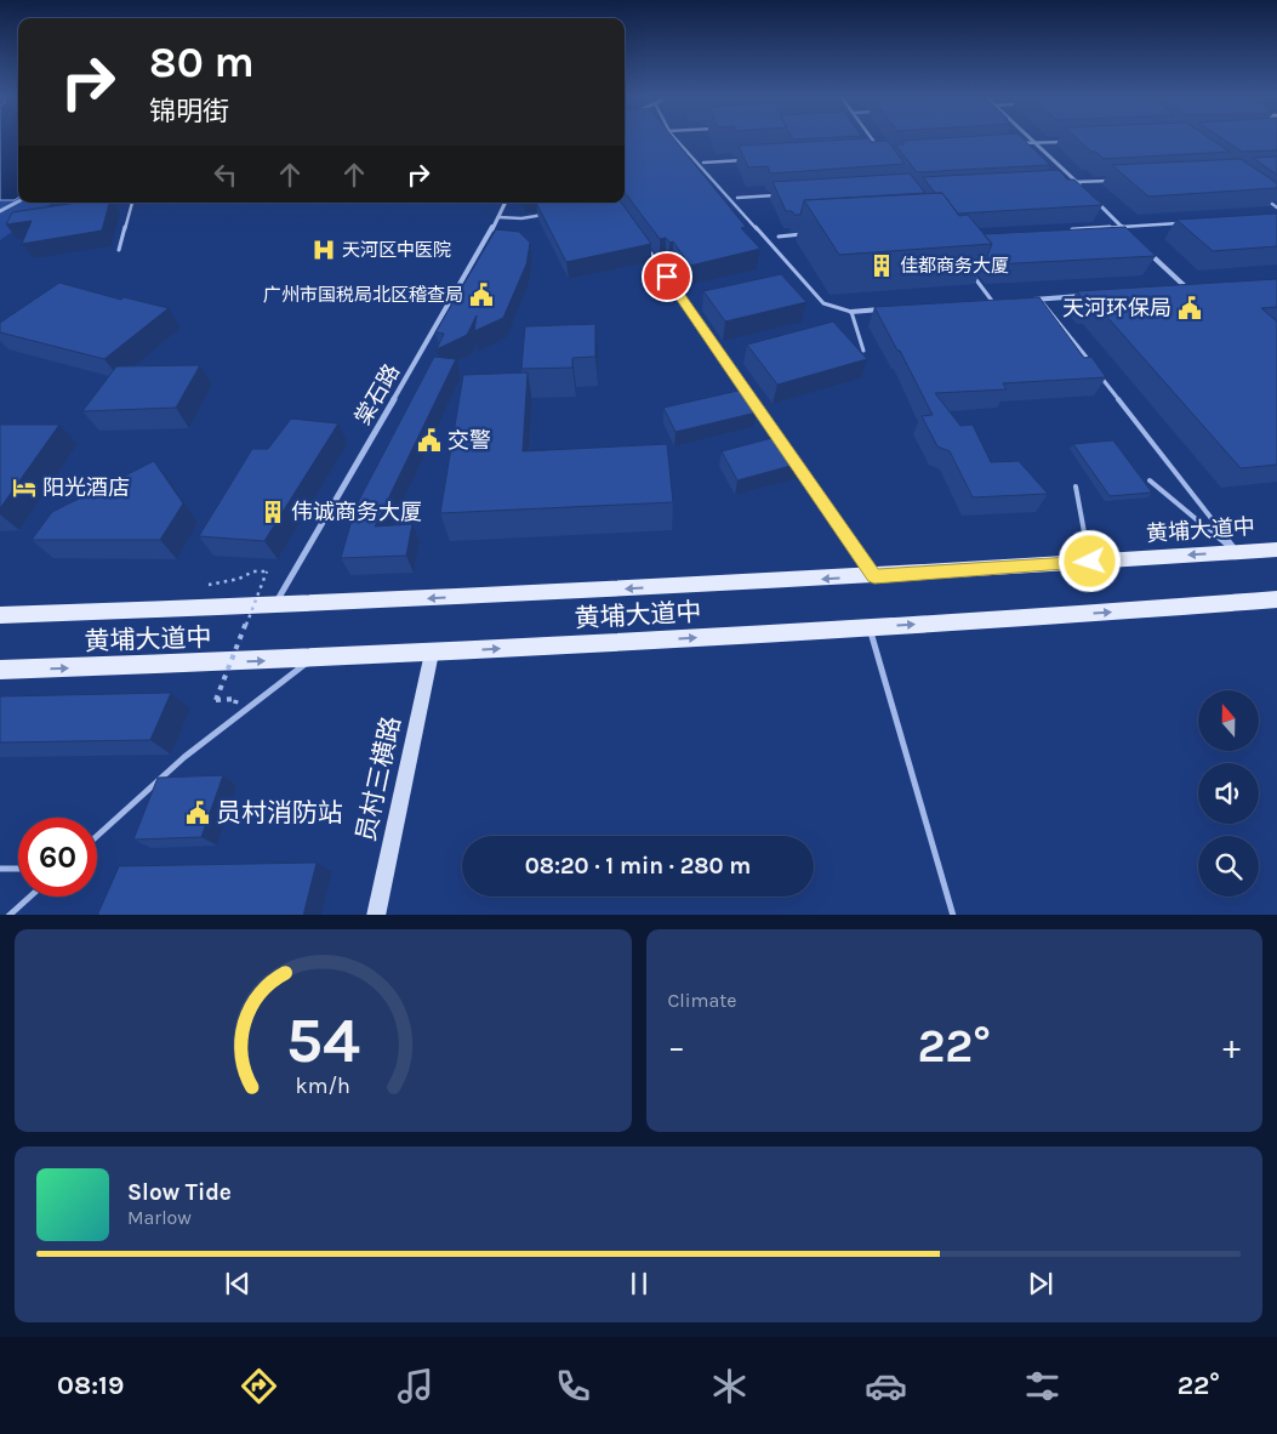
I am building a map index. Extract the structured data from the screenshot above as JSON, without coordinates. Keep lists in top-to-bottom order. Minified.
{"streets":{"main road":["黄埔大道中"],"street":["棠石路","员村三横路"]},"crossings":[["棠石路","黄埔大道中"],["黄埔大道中","员村三横路"]],"places":{"hospital":["天河区中医院"],"building":["佳都商务大厦","伟诚商务大厦"],"public building":["广州市国税局北区稽查局","天河环保局","交警","员村消防站"],"hotel":["阳光酒店"]},"north":"top","page":{"turn":["80 m","锦明街"],"limit":"60","trip":"08:20 · 1 min · 280 m","tile":"Climate","heat":["−","22°","+"],"song":["Slow Tide","Marlow"],"tabs":["08:19","22°"],"gauge":["54","km/h"]}}
